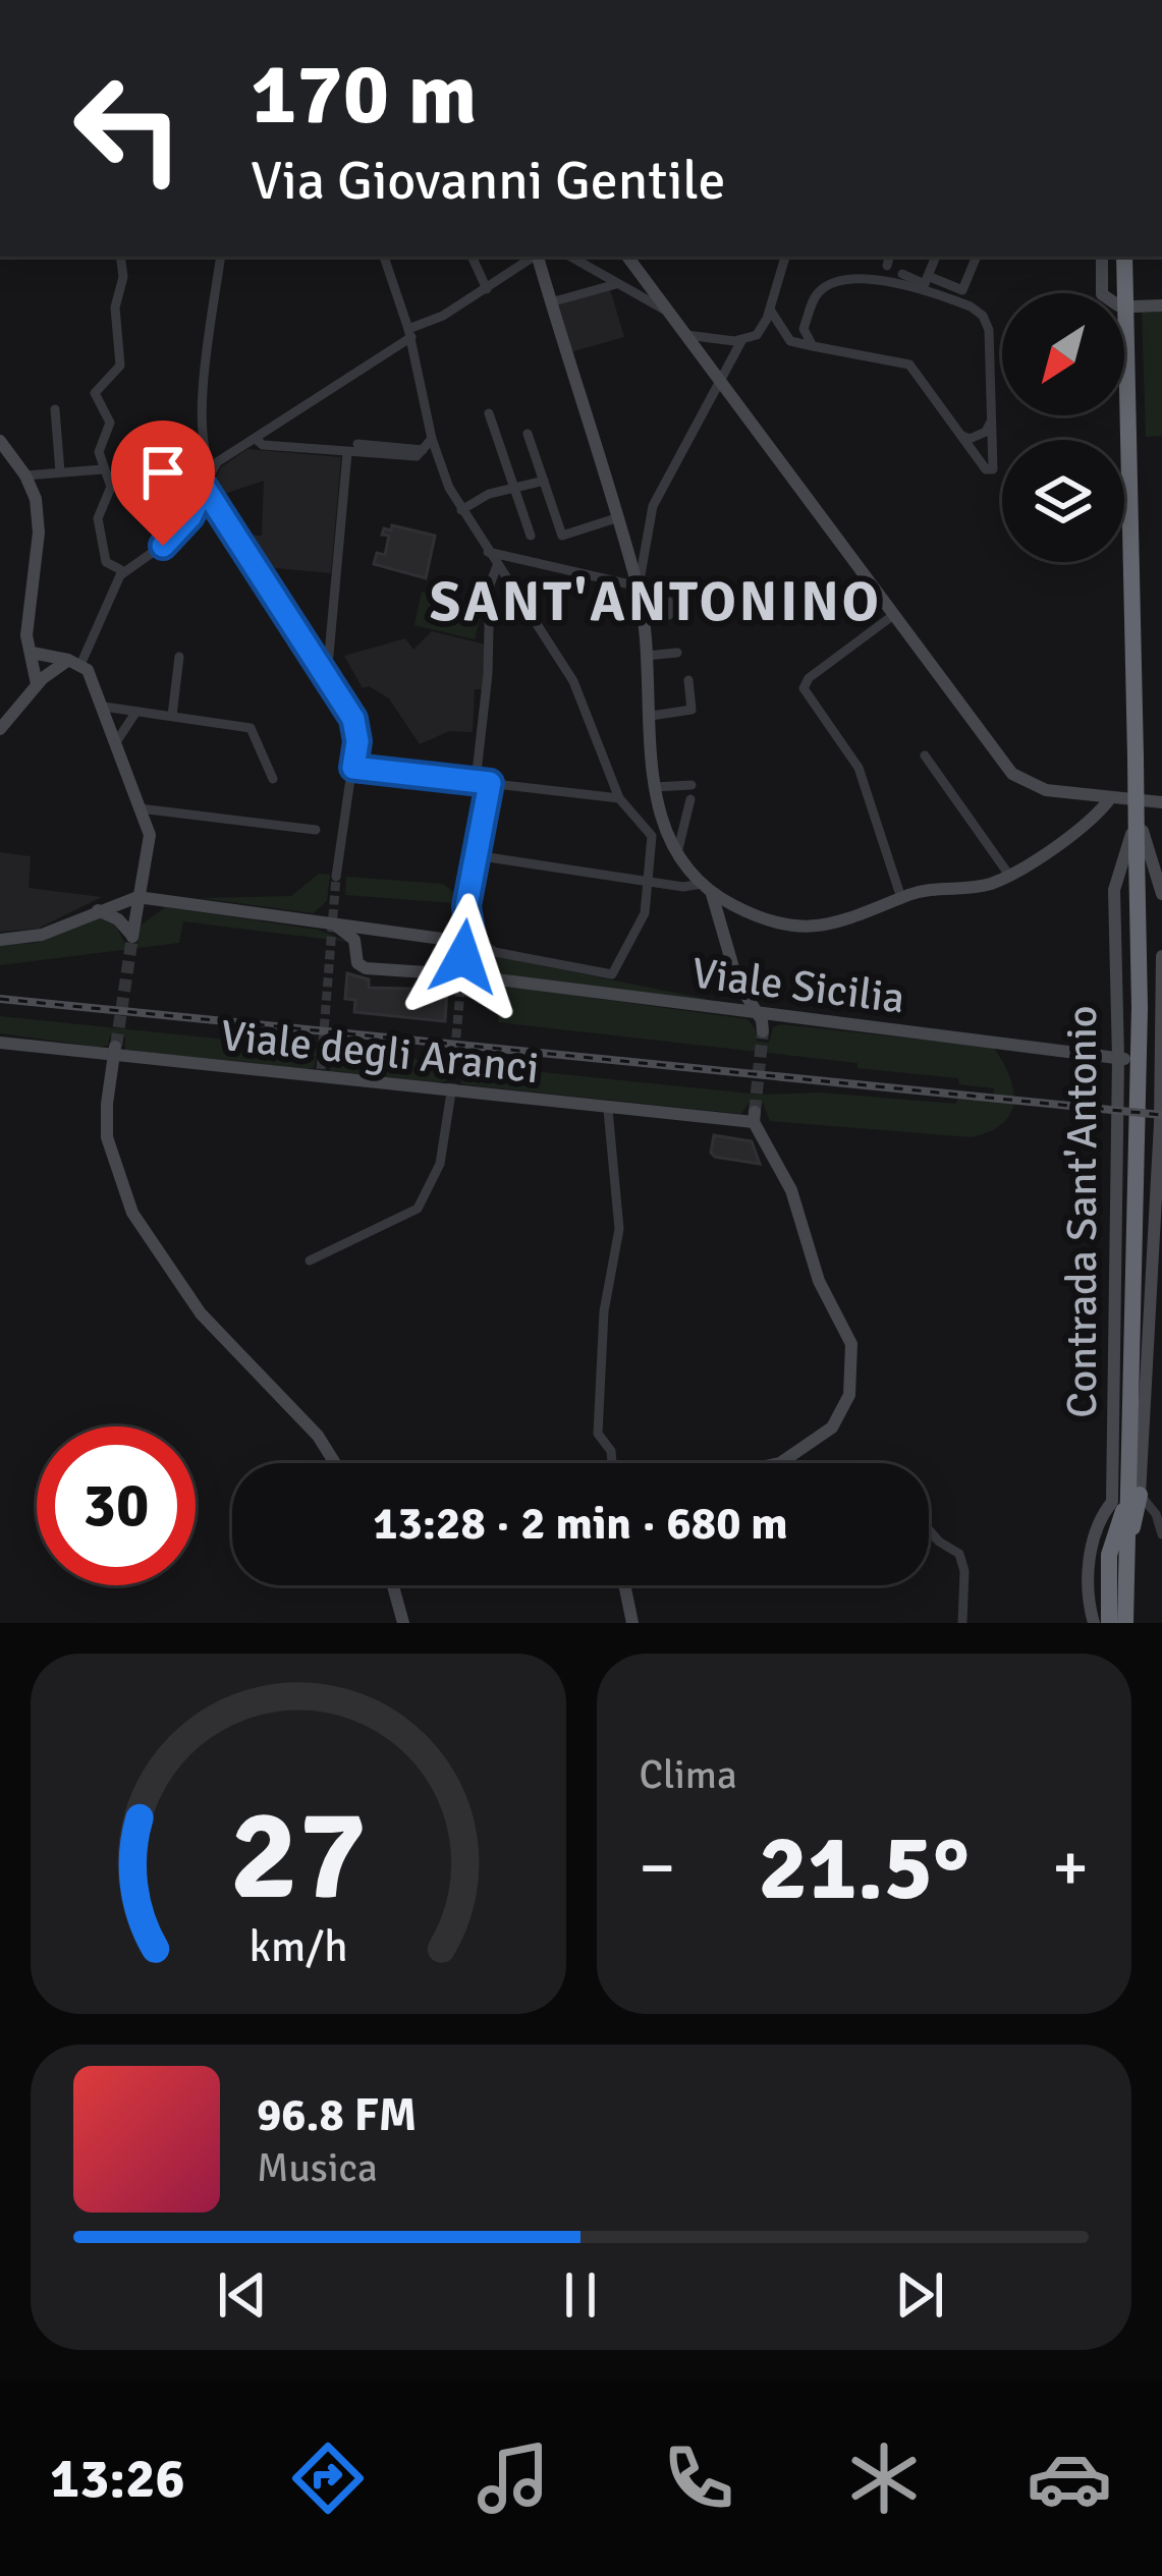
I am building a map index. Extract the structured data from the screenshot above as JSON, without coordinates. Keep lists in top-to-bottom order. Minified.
{"streets":{"street":["Viale Sicilia","Viale degli Aranci","Contrada Sant'Antonio"]},"crossings":[["Viale Sicilia","Contrada Sant'Antonio"]],"districts":["SANT'ANTONINO"],"north":"bottom left","page":{"turn":["170 m","Via Giovanni Gentile"],"limit":"30","trip":"13:28 · 2 min · 680 m","tile":"Clima","heat":["−","21.5°","+"],"song":["96.8 FM","Musica"],"tabs":"13:26","gauge":["27","km/h"]}}
